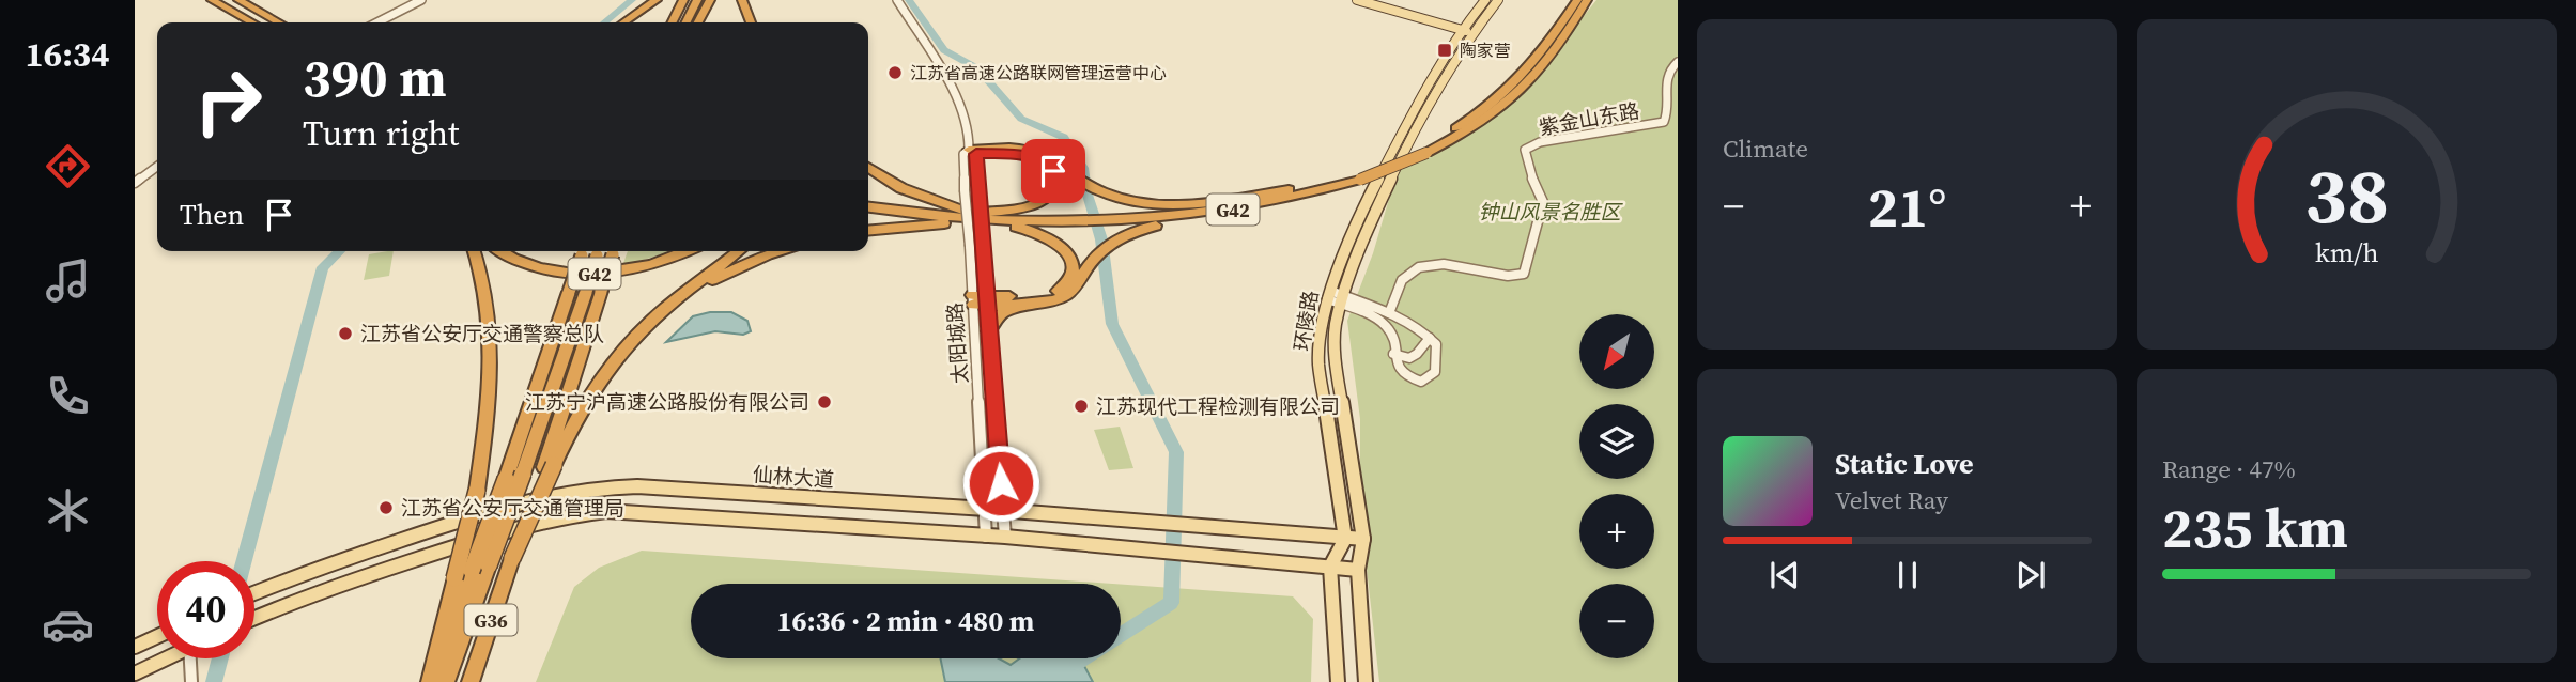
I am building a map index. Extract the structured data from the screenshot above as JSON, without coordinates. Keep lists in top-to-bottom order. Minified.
{"streets":{"highway":["G42","G36"],"main road":["环陵路","仙林大道"],"street":["紫金山东路","太阳城路"]},"crossings":[["环陵路","仙林大道"],["太阳城路","仙林大道"]],"parks":["钟山风景名胜区"],"places":{"transit":["陶家营"],"other":["江苏省高速公路联网管理运营中心","江苏省公安厅交通警察总队","江苏宁沪高速公路股份有限公司","江苏现代工程检测有限公司","江苏省公安厅交通管理局"]},"north":"bottom left","page":{"tabs":"16:34","tile":["Climate",["Range · 47%","235 km"]],"turn":["390 m","Turn right"],"heat":["−","21°","+"],"then":"Then","map_buttons":["+","−"],"song":["Static Love","Velvet Ray"],"limit":"40","trip":"16:36 · 2 min · 480 m","gauge":["38","km/h"]}}
